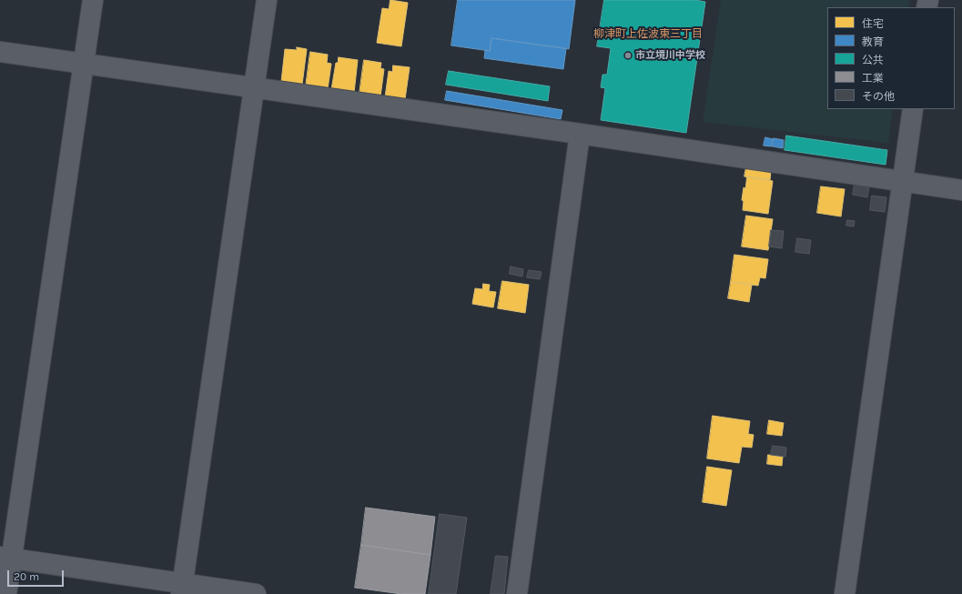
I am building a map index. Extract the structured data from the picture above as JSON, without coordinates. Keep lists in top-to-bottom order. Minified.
{"districts":["柳津町上佐波東三丁目"],"places":["市立境川中学校"],"legend":["住宅","教育","公共","工業","その他"],"scale_bar":"20 m"}
